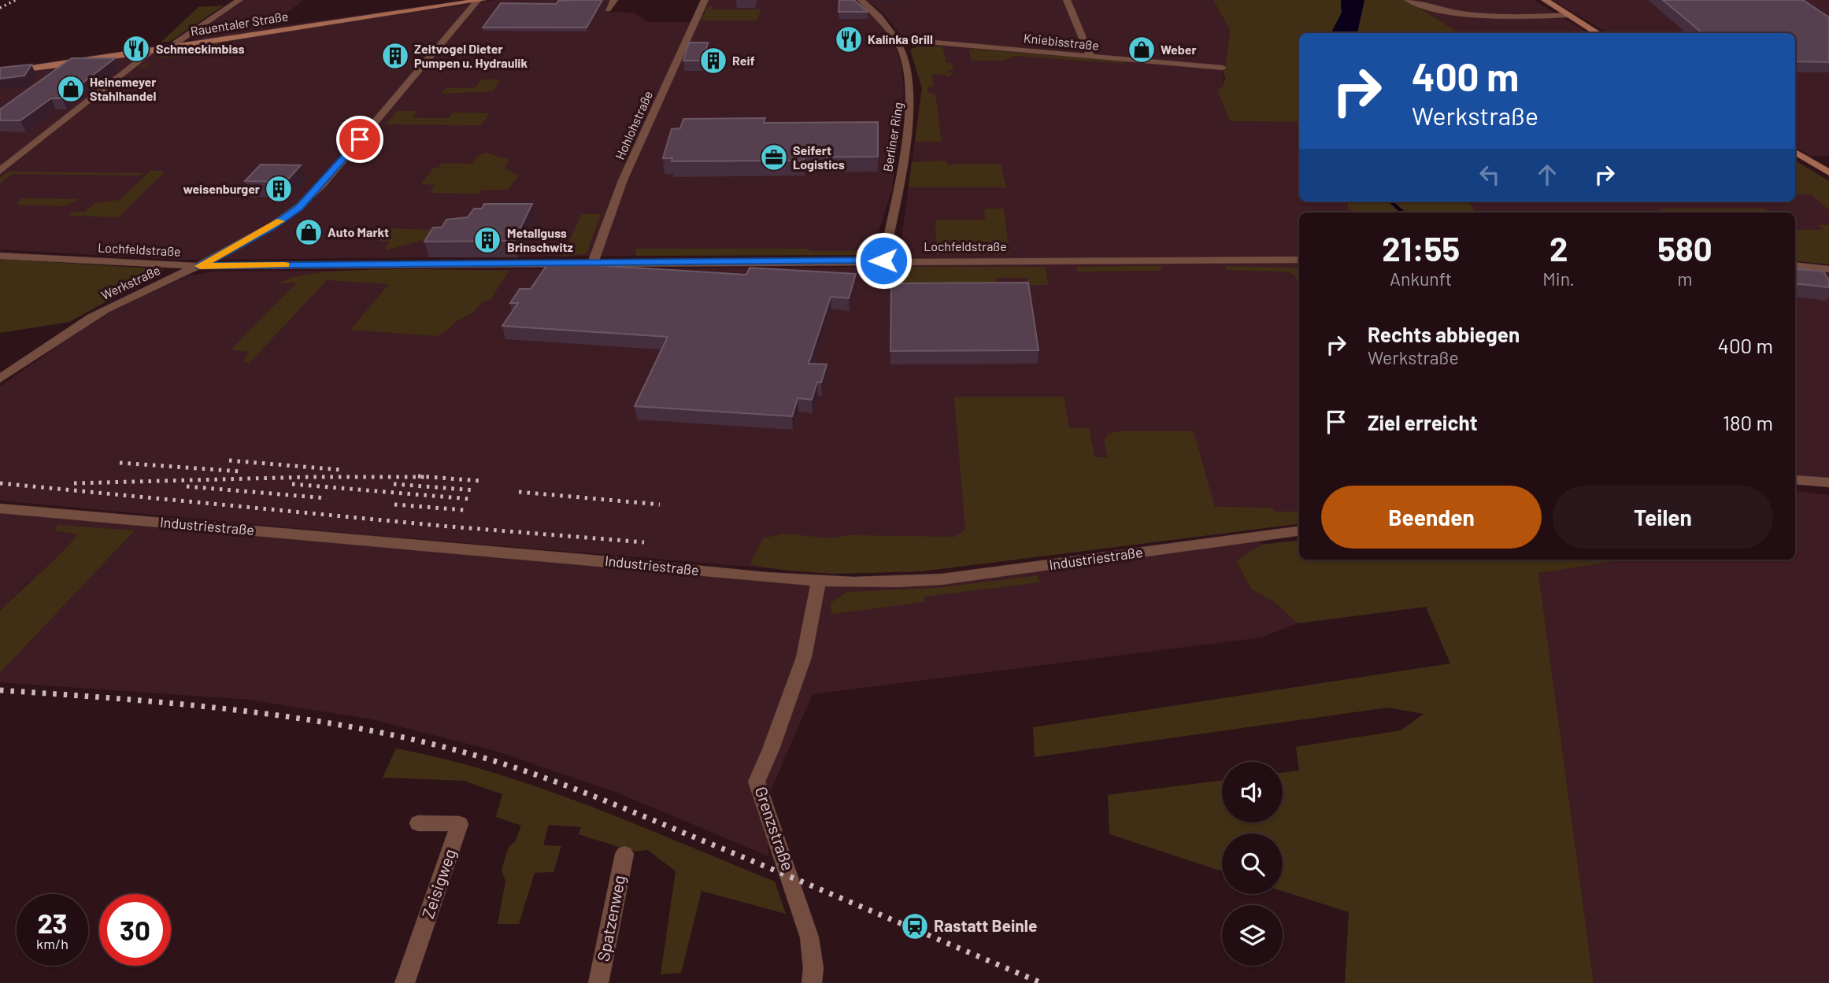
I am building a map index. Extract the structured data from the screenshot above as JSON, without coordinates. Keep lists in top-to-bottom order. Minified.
{"streets":{"street":["Rauentaler Straße","Kniebisstraße","Hohlohstraße","Berliner Ring","Lochfeldstraße","Werkstraße","Industriestraße","Grenzstraße","Zeisigweg","Spatzenweg"]},"crossings":[["Rauentaler Straße","Werkstraße"],["Kniebisstraße","Berliner Ring"],["Hohlohstraße","Lochfeldstraße"],["Berliner Ring","Lochfeldstraße"],["Lochfeldstraße","Werkstraße"],["Industriestraße","Grenzstraße"]],"places":{"restaurant":["Kalinka Grill","Schmeckimbiss"],"shop":["Weber","Heinemeyer Stahlhandel","Auto Markt"],"building":["Zeitvogel Dieter Pumpen u. Hydraulik","Reif","weisenburger","Metallguss Brinschwitz"],"office":["Seifert Logistics"],"station":["Rastatt Beinle"]},"page":{"turn":["400 m","Werkstraße"],"eta":["21:55","Ankunft","2","Min.","580","m"],"list":[{"name":"Rechts abbiegen","note":"Werkstraße","value":"400 m"},{"name":"Ziel erreicht","value":"180 m"}],"buttons":["Beenden","Teilen"],"speed":"23 km/h","limit":"30"}}
